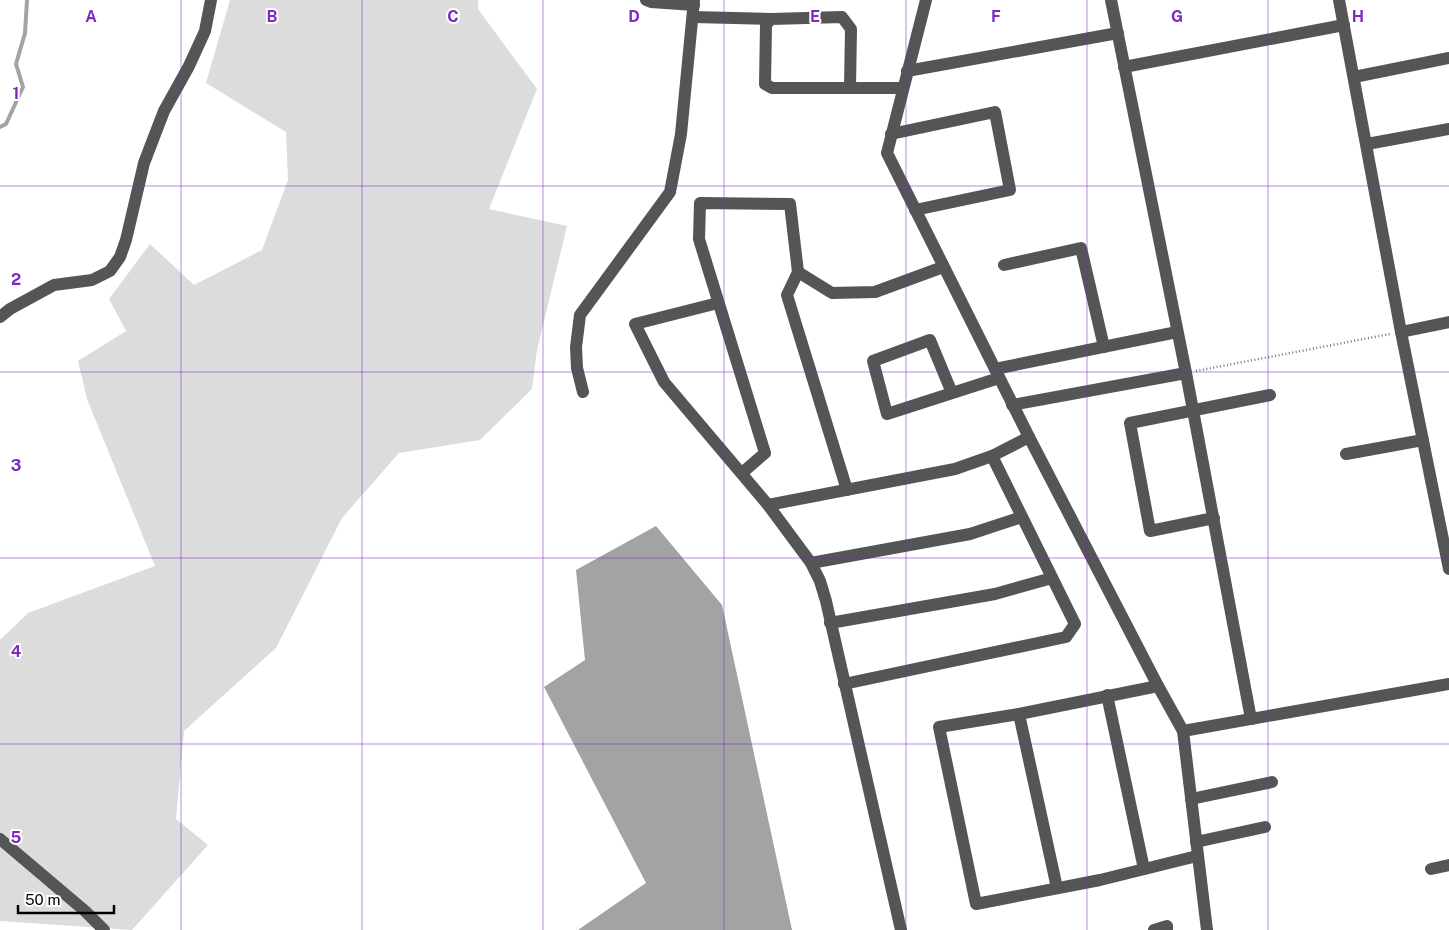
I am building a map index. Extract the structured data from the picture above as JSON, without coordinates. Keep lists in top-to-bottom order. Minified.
{"scale_bar":"50 m","grid":{"columns":["A","B","C","D","E","F","G","H"],"rows":["1","2","3","4","5"]}}
